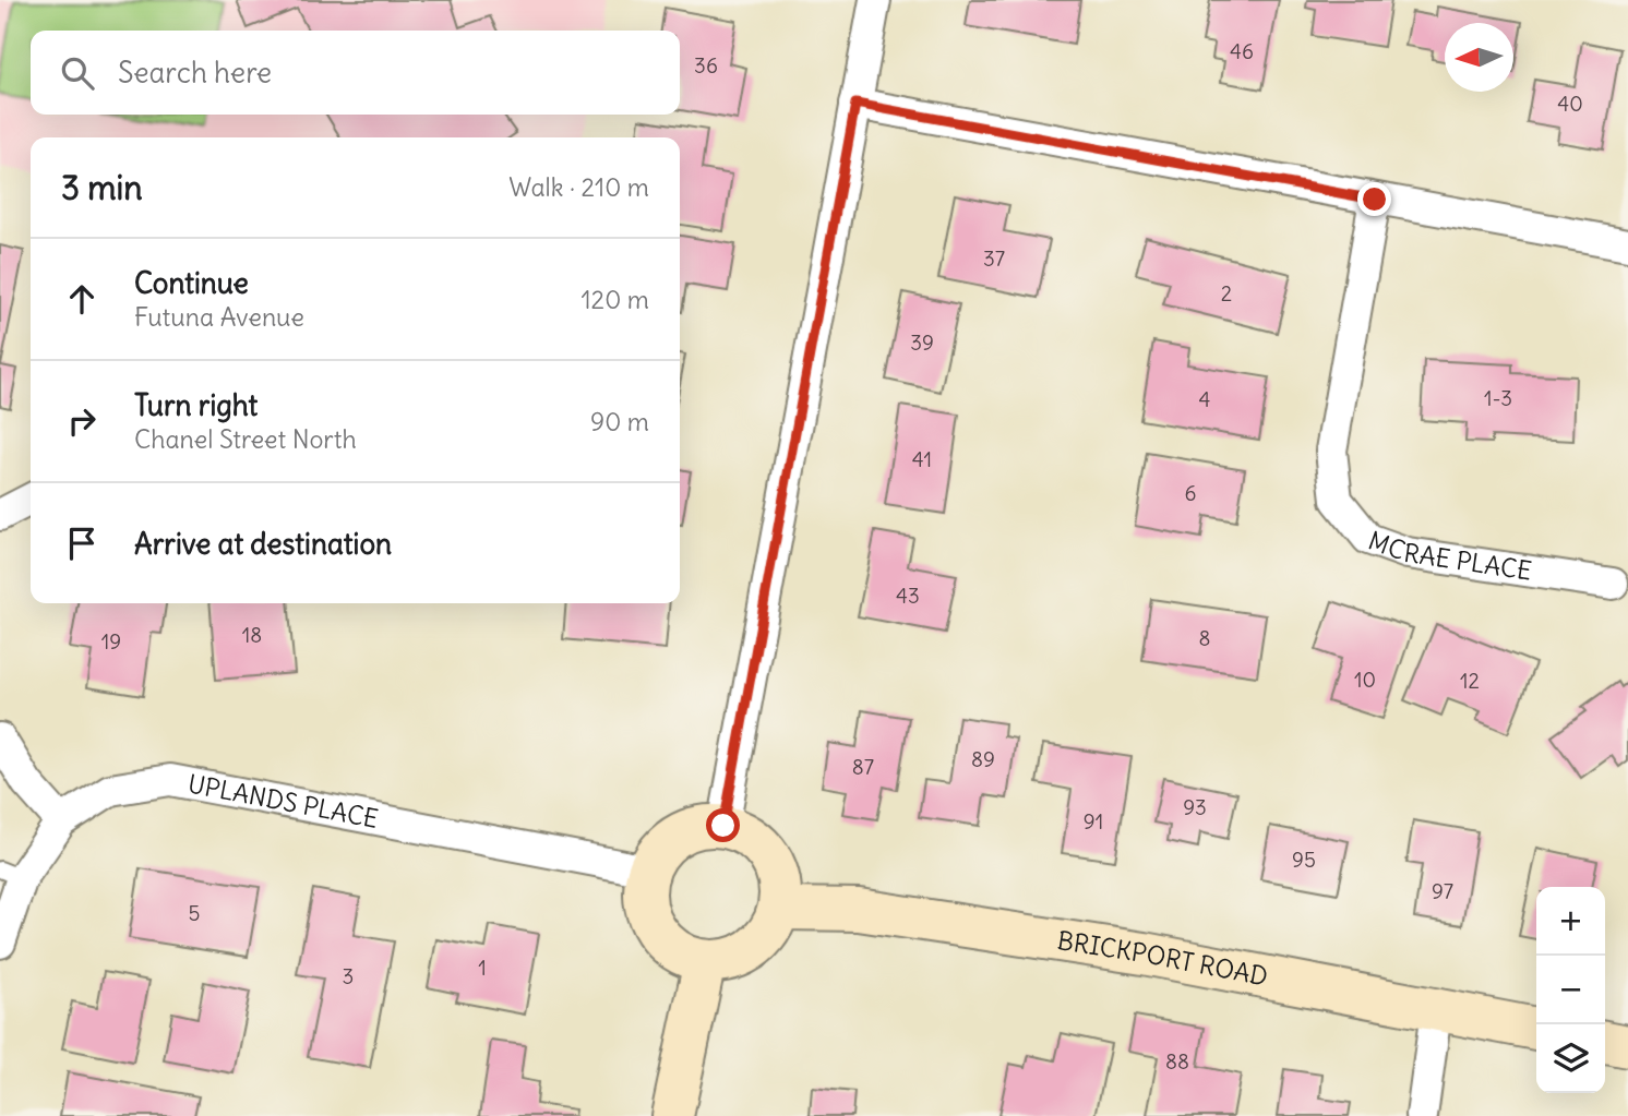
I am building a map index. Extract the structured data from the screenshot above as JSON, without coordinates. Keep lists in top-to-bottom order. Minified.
{"streets":{"street":["MCRAE PLACE","UPLANDS PLACE","BRICKPORT ROAD"]},"crossings":[["UPLANDS PLACE","BRICKPORT ROAD"]],"house_numbers":["46","36","40","37","2","39","1-3","4","41","6","43","18","8","19","10","12","89","87","93","91","95","97","5","1","3","88"],"north":"left","page":{"search":"Search here","heading":["3 min","Walk · 210 m"],"list":[["Continue","Futuna Avenue","120 m"],["Turn right","Chanel Street North","90 m"],"Arrive at destination"],"map_buttons":["+","−"]}}
